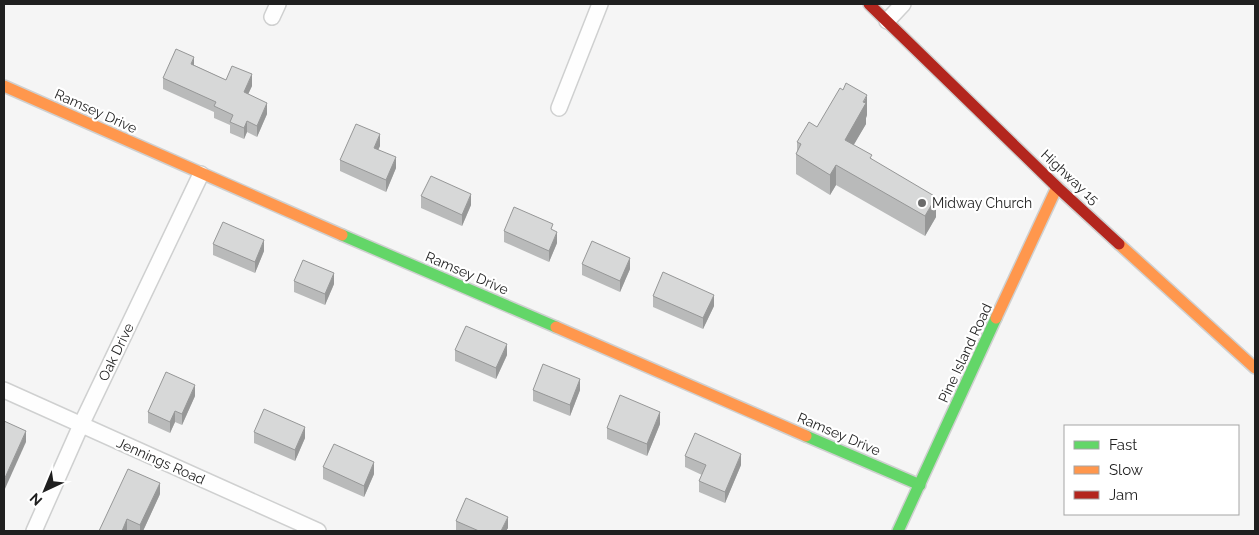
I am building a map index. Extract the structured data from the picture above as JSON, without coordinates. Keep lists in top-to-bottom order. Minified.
{"streets":{"street":["Ramsey Drive","Highway 15","Oak Drive","Pine Island Road","Jennings Road"]},"crossings":[["Ramsey Drive","Oak Drive"],["Ramsey Drive","Pine Island Road"],["Highway 15","Pine Island Road"],["Oak Drive","Jennings Road"]],"places":["Midway Church"],"legend":["Fast","Slow","Jam"],"north":"bottom left"}
